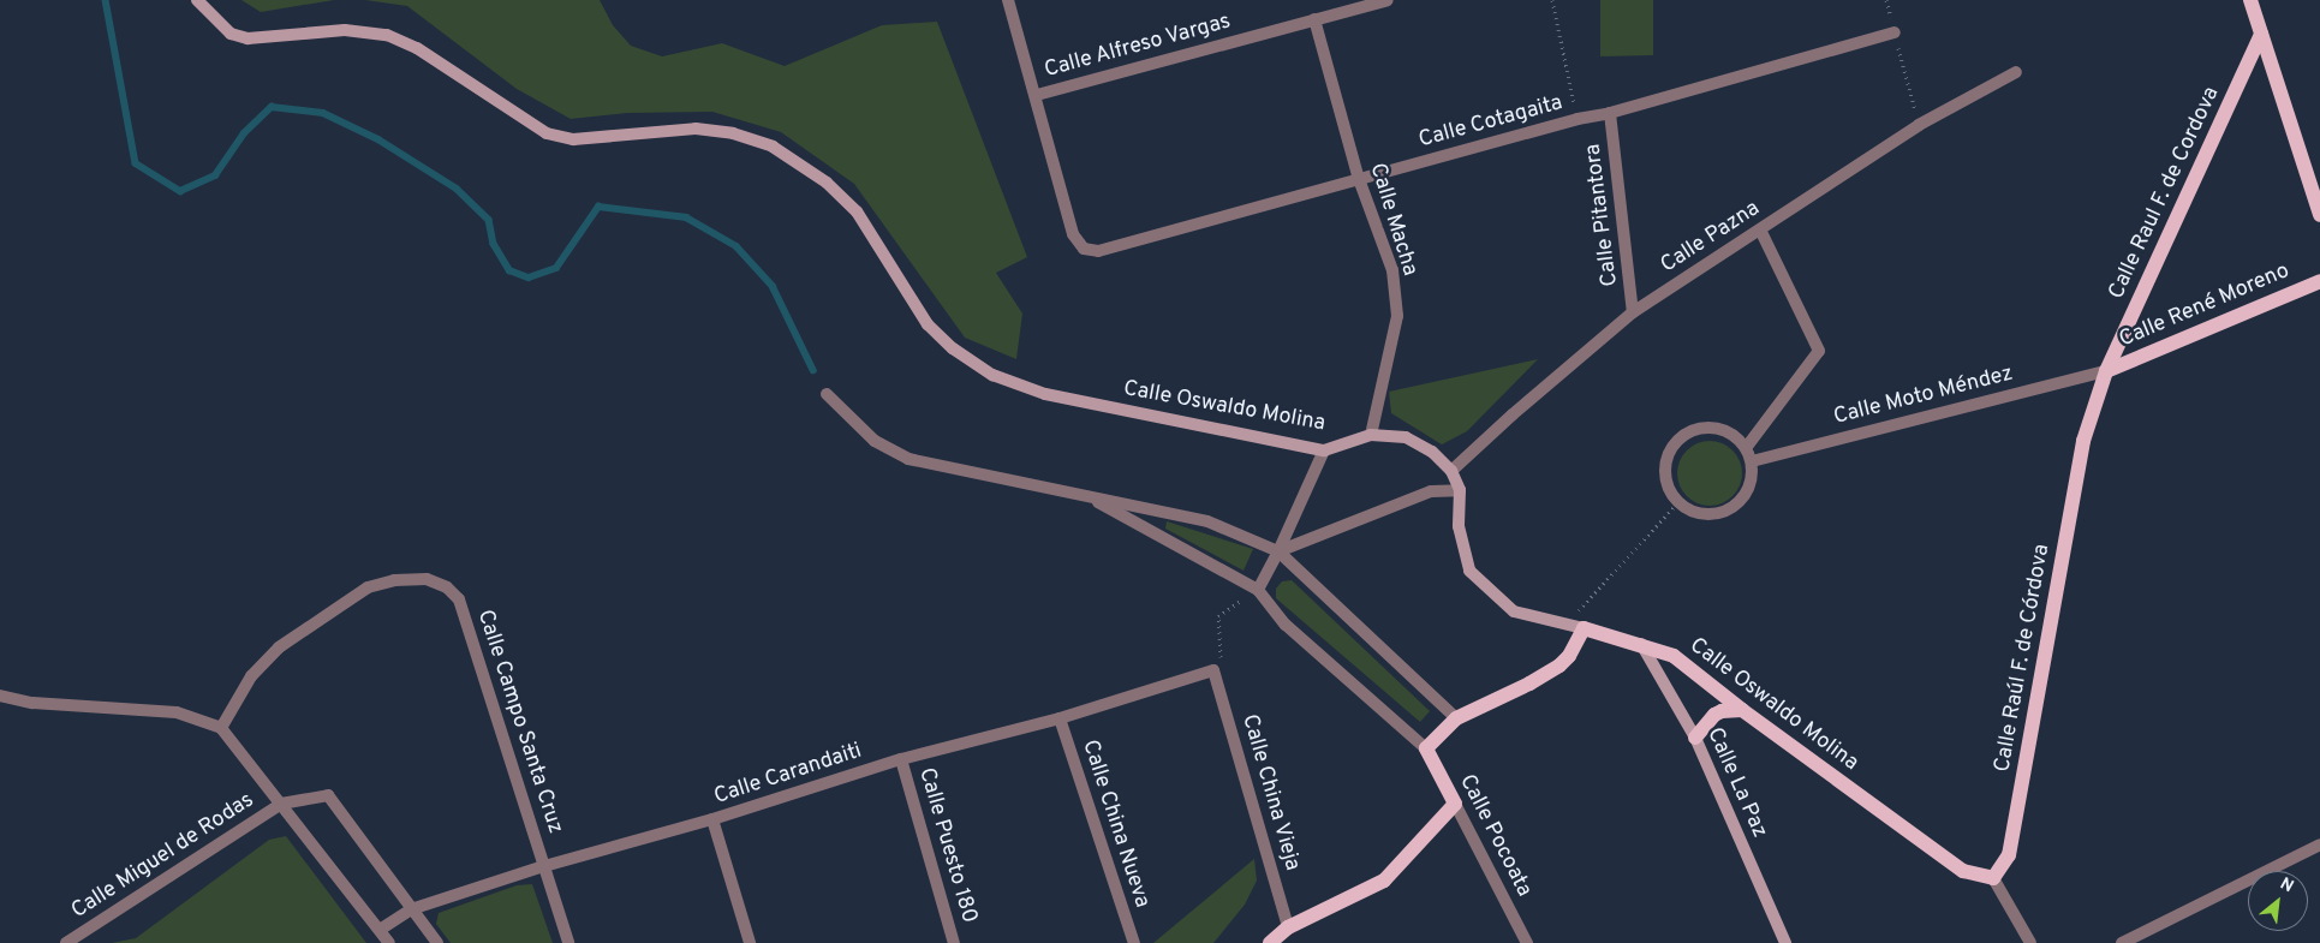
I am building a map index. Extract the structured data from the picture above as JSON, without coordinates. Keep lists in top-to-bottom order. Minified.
{"streets":{"main road":["Calle Raul F. de Cordova","Calle René Moreno","Calle Oswaldo Molina","Calle Raúl F. de Córdova","Calle La Paz","Calle Pocoata"],"street":["Calle Alfreso Vargas","Calle Cotagaita","Calle Pitantora","Calle Macha","Calle Pazna","Calle Moto Méndez","Calle Campo Santa Cruz","Calle Carandaiti","Calle China Vieja","Calle China Nueva","Calle Puesto 180","Calle Miguel de Rodas"]},"crossings":[["Calle Alfreso Vargas","Calle Cotagaita"],["Calle Alfreso Vargas","Calle Macha"],["Calle Cotagaita","Calle Pitantora"],["Calle Cotagaita","Calle Macha"],["Calle Raul F. de Cordova","Calle René Moreno"],["Calle Raul F. de Cordova","Calle Moto Méndez"],["Calle Raul F. de Cordova","Calle Raúl F. de Córdova"],["Calle Pitantora","Calle Pazna"],["Calle Macha","Calle Oswaldo Molina"],["Calle Pazna","Calle Oswaldo Molina"],["Calle René Moreno","Calle Moto Méndez"],["Calle René Moreno","Calle Raúl F. de Córdova"],["Calle Moto Méndez","Calle Raúl F. de Córdova"],["Calle Oswaldo Molina","Calle Raúl F. de Córdova"],["Calle Oswaldo Molina","Calle La Paz"],["Calle Campo Santa Cruz","Calle Carandaiti"],["Calle Carandaiti","Calle China Vieja"],["Calle Carandaiti","Calle China Nueva"],["Calle Carandaiti","Calle Puesto 180"]],"north":"top right"}
